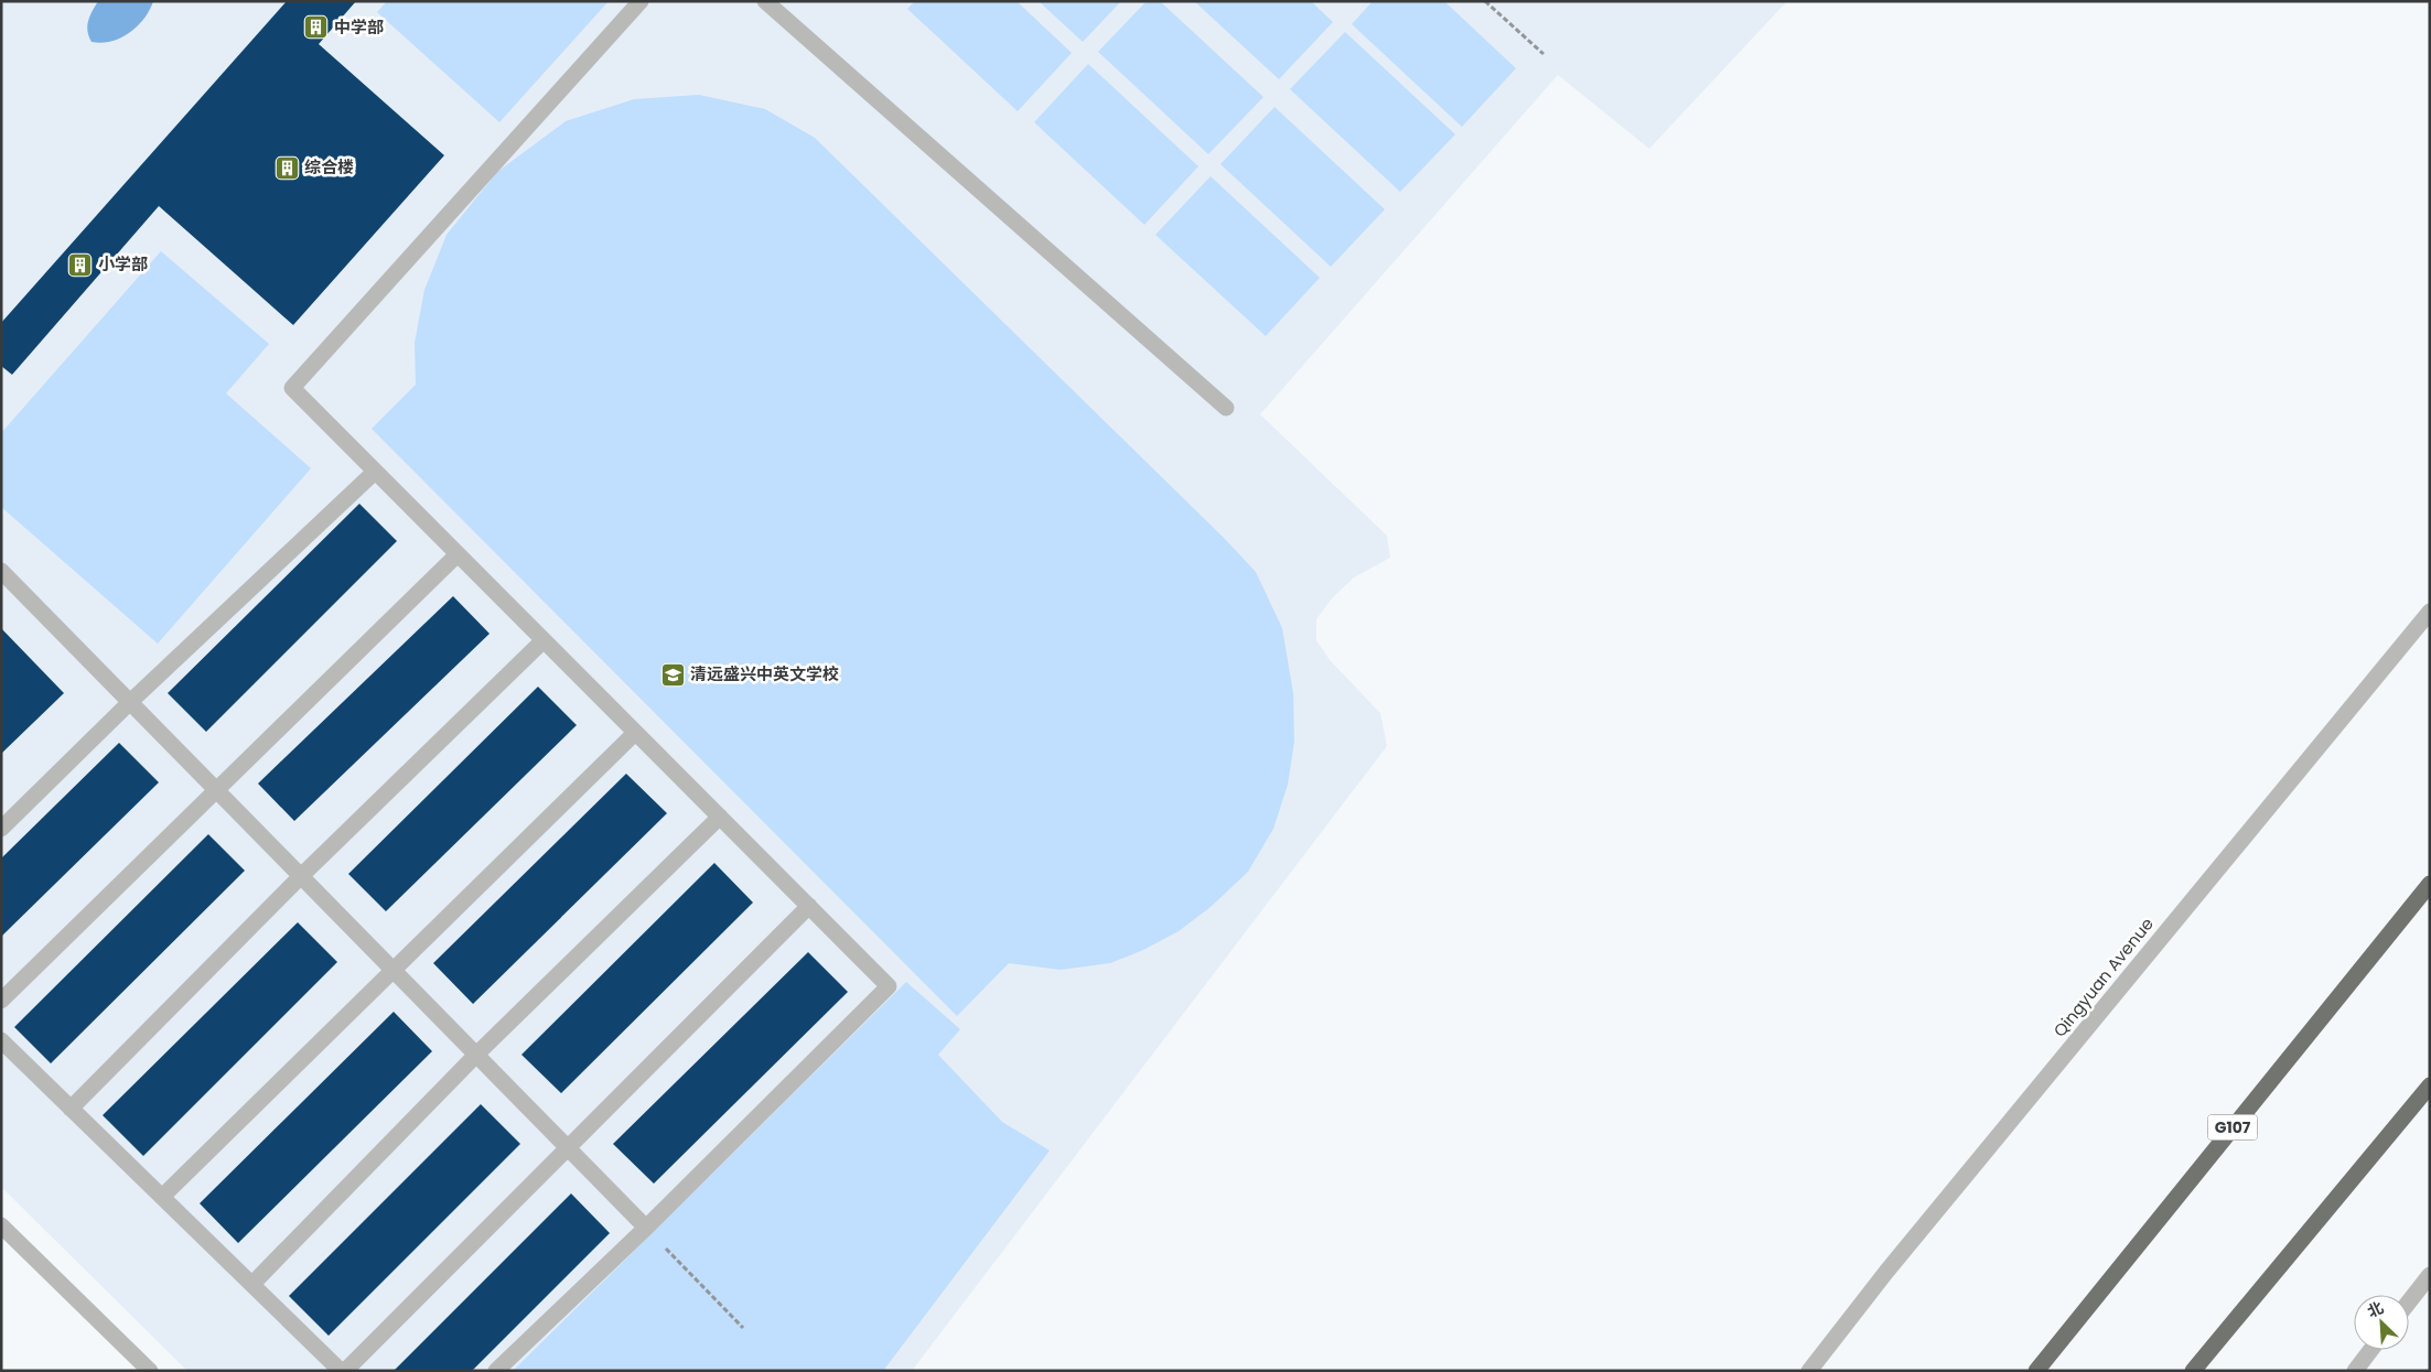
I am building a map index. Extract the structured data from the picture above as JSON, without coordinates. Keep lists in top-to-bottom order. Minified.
{"streets":{"highway":["G107"],"street":["Qingyuan Avenue"]},"places":{"building":["中学部","综合楼","小学部"],"school or university":["清远盛兴中英文学校"]},"north":"top left"}
